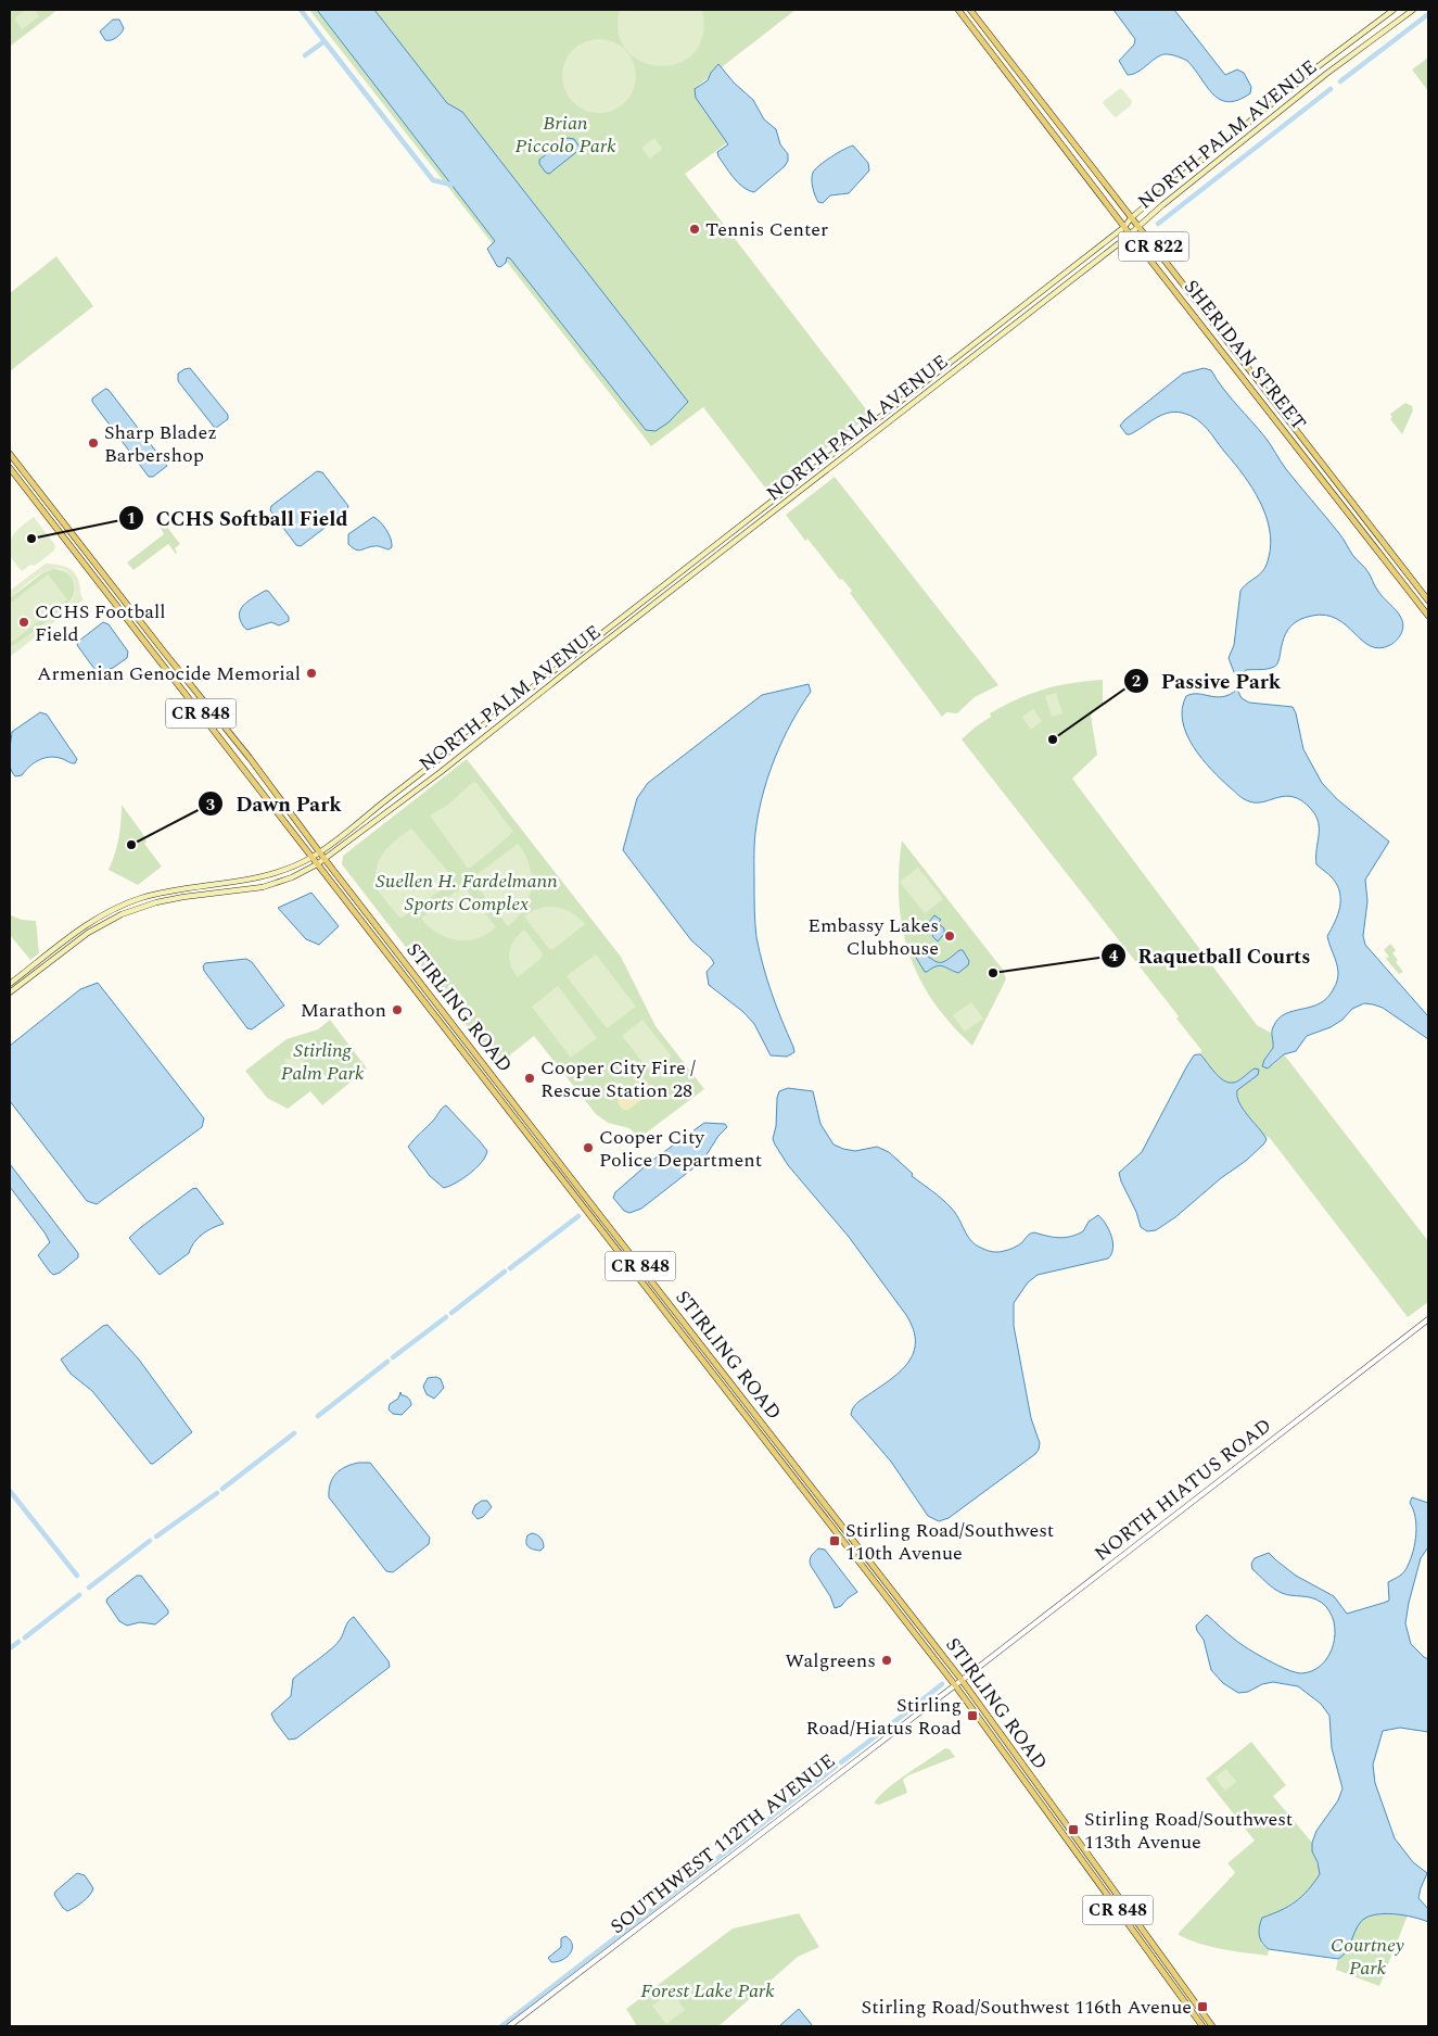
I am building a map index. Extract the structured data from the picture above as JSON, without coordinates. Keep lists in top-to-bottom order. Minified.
{"streets":{"main road":["NORTH PALM AVENUE","CR 822","SHERIDAN STREET","CR 848","STIRLING ROAD"],"street":["NORTH HIATUS ROAD","SOUTHWEST 112TH AVENUE"]},"crossings":[["NORTH PALM AVENUE","SHERIDAN STREET"],["NORTH PALM AVENUE","STIRLING ROAD"],["STIRLING ROAD","NORTH HIATUS ROAD"],["STIRLING ROAD","SOUTHWEST 112TH AVENUE"],["NORTH HIATUS ROAD","SOUTHWEST 112TH AVENUE"]],"parks":["Brian Piccolo Park","Suellen H. Fardelmann Sports Complex","Stirling Palm Park","Courtney Park","Forest Lake Park"],"places":{"other":["Tennis Center","Sharp Bladez Barbershop","CCHS Softball Field","CCHS Football Field","Armenian Genocide Memorial","Passive Park","Dawn Park","Embassy Lakes Clubhouse","Raquetball Courts","Marathon","Cooper City Fire / Rescue Station 28","Cooper City Police Department","Walgreens"],"transit":["Stirling Road/Southwest 110th Avenue","Stirling Road/Hiatus Road","Stirling Road/Southwest 113th Avenue","Stirling Road/Southwest 116th Avenue"]}}
